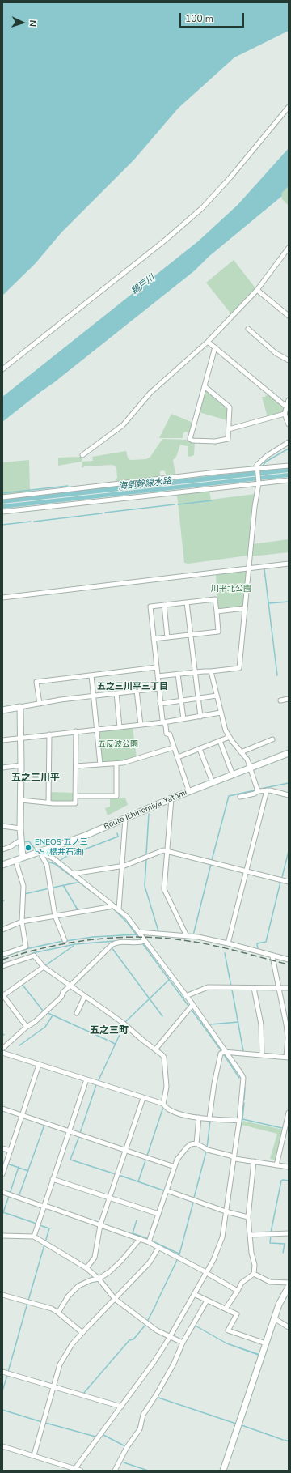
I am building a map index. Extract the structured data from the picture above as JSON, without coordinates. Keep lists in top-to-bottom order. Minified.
{"streets":{"street":["Route Ichinomiya-Yatomi"]},"districts":["五之三川平三丁目","五之三川平","五之三町"],"water":["鵜戸川","海部幹線水路"],"parks":["川平北公園","五反波公園"],"places":["ENEOS 五ノ三 SS (櫻井石油)"],"scale_bar":"100 m","north":"right"}
